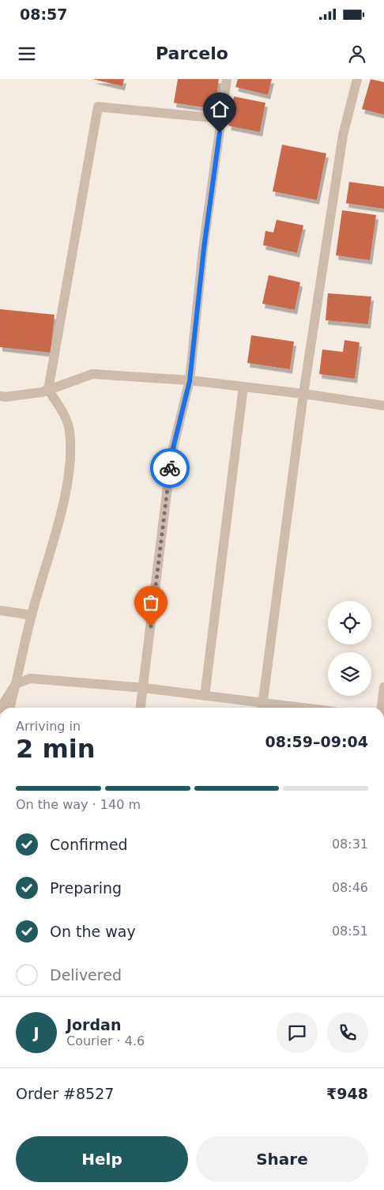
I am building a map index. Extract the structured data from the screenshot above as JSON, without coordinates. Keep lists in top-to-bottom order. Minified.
{"page":{"status":"08:57","header":"Parcelo","heading":["2 min","Arriving in","08:59–09:04"],"panel":["Jordan","Courier · 4.6","Order #8527","₹948"],"bar":"On the way · 140 m","list":[["Confirmed","08:31"],["Preparing","08:46"],["On the way","08:51"],"Delivered"],"round":"J","buttons":["Help","Share"]}}
